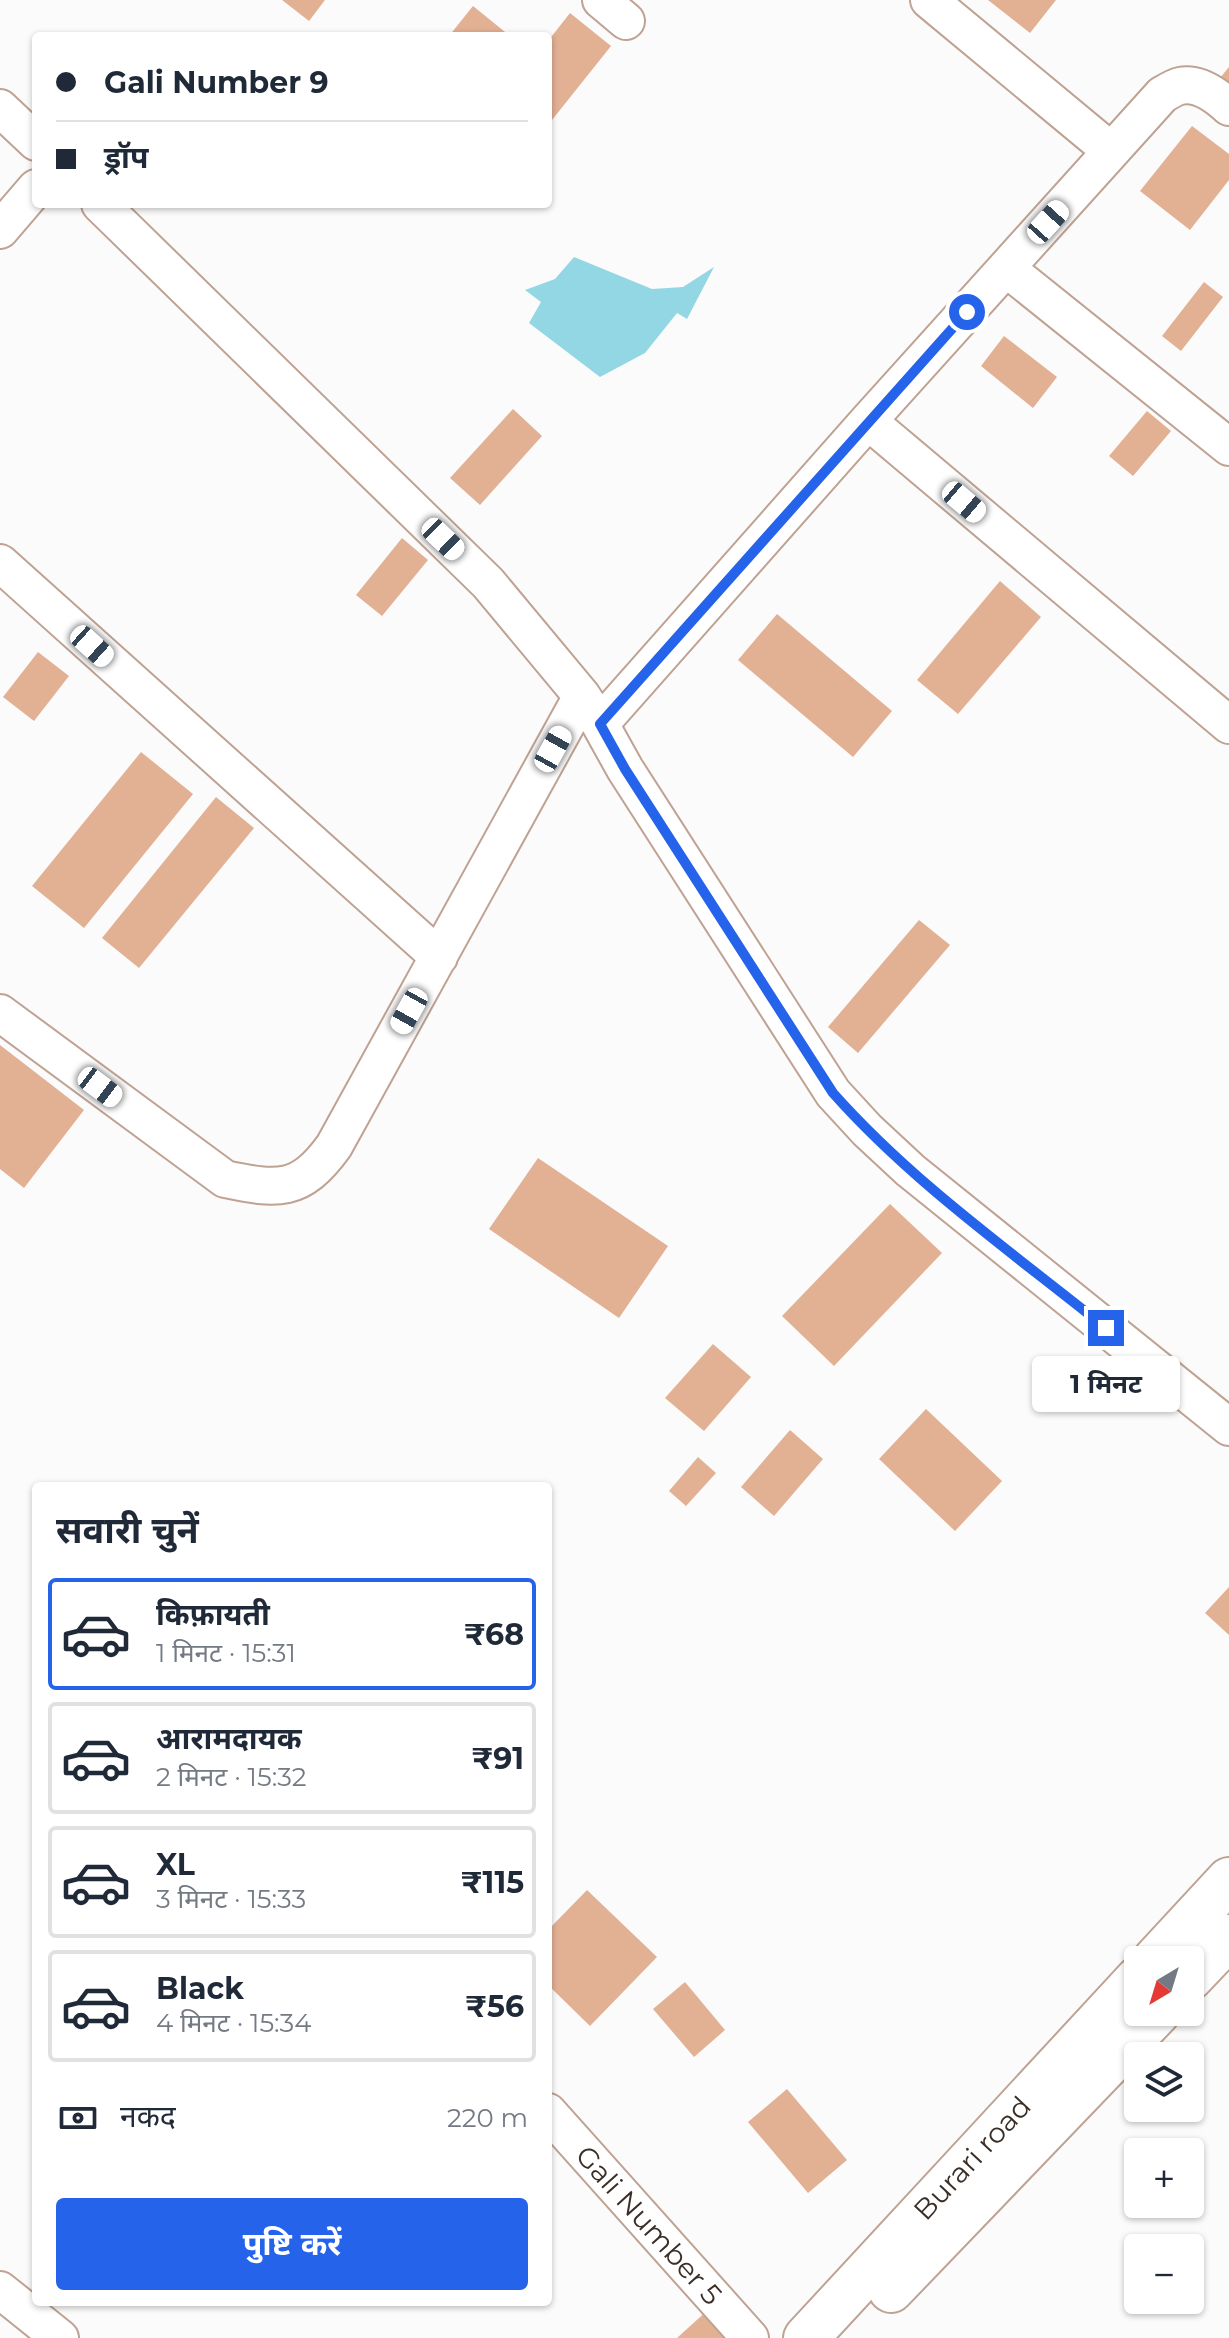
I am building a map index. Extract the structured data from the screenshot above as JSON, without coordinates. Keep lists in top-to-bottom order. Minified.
{"streets":{"main road":["Burari road"],"street":["Gali Number 5"]},"north":"bottom left","page":{"banner":["Gali Number 9","ड्रॉप"],"bubble":"1 मिनट","heading":"सवारी चुनें","list":[{"name":"किफ़ायती","note":"1 मिनट · 15:31","value":"₹68"},{"name":"आरामदायक","note":"2 मिनट · 15:32","value":"₹91"},{"name":"XL","note":"3 मिनट · 15:33","value":"₹115"},{"name":"Black","note":"4 मिनट · 15:34","value":"₹56"}],"map_buttons":["+","−"],"pay":["नकद","220 m"],"buttons":"पुष्टि करें"}}
